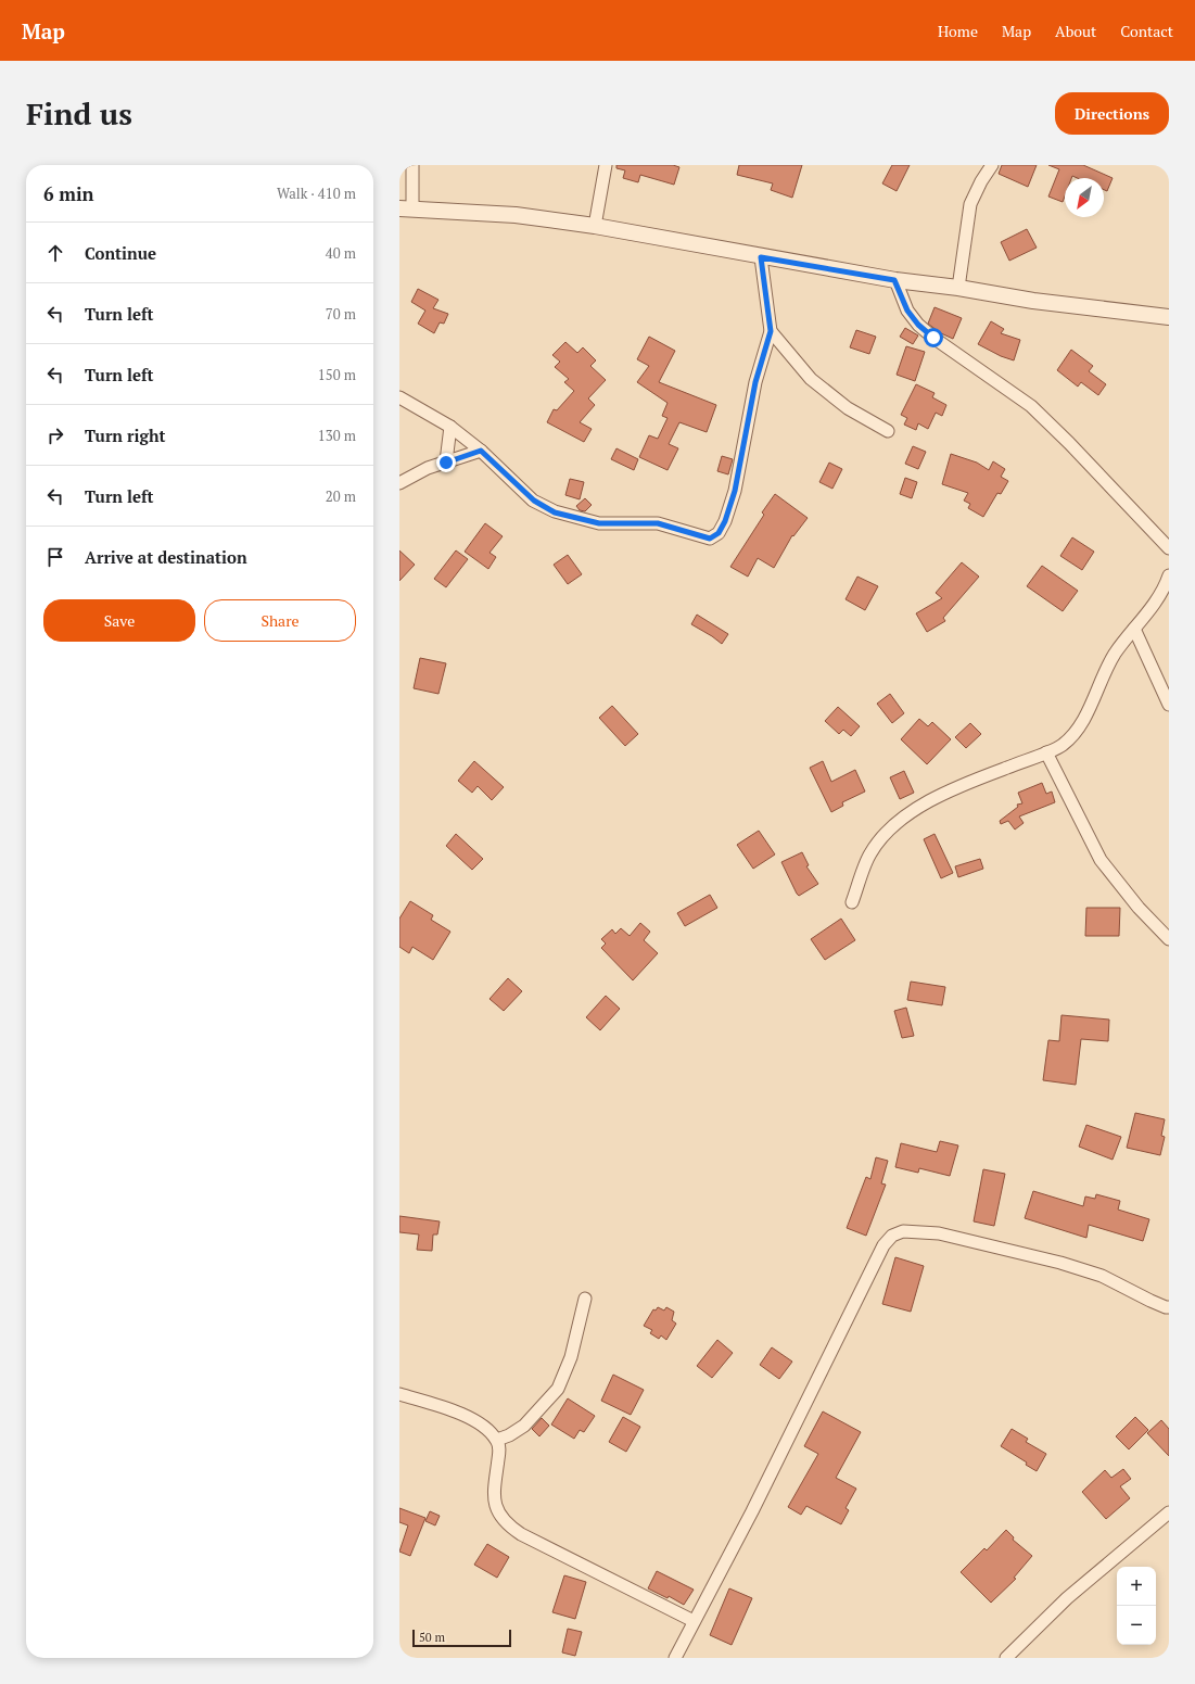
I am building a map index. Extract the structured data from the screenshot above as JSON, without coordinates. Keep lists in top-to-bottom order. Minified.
{"scale_bar":"50 m","north":"bottom left","page":{"header":"Map","nav":["Home","Map","About","Contact"],"buttons":["Directions",["Save","Share"]],"title":"Find us","heading":["6 min","Walk · 410 m"],"list":[["Continue","40 m"],["Turn left","70 m"],["Turn left","150 m"],["Turn right","130 m"],["Turn left","20 m"],"Arrive at destination"],"map_buttons":["+","−"],"scale":"50 m"}}
